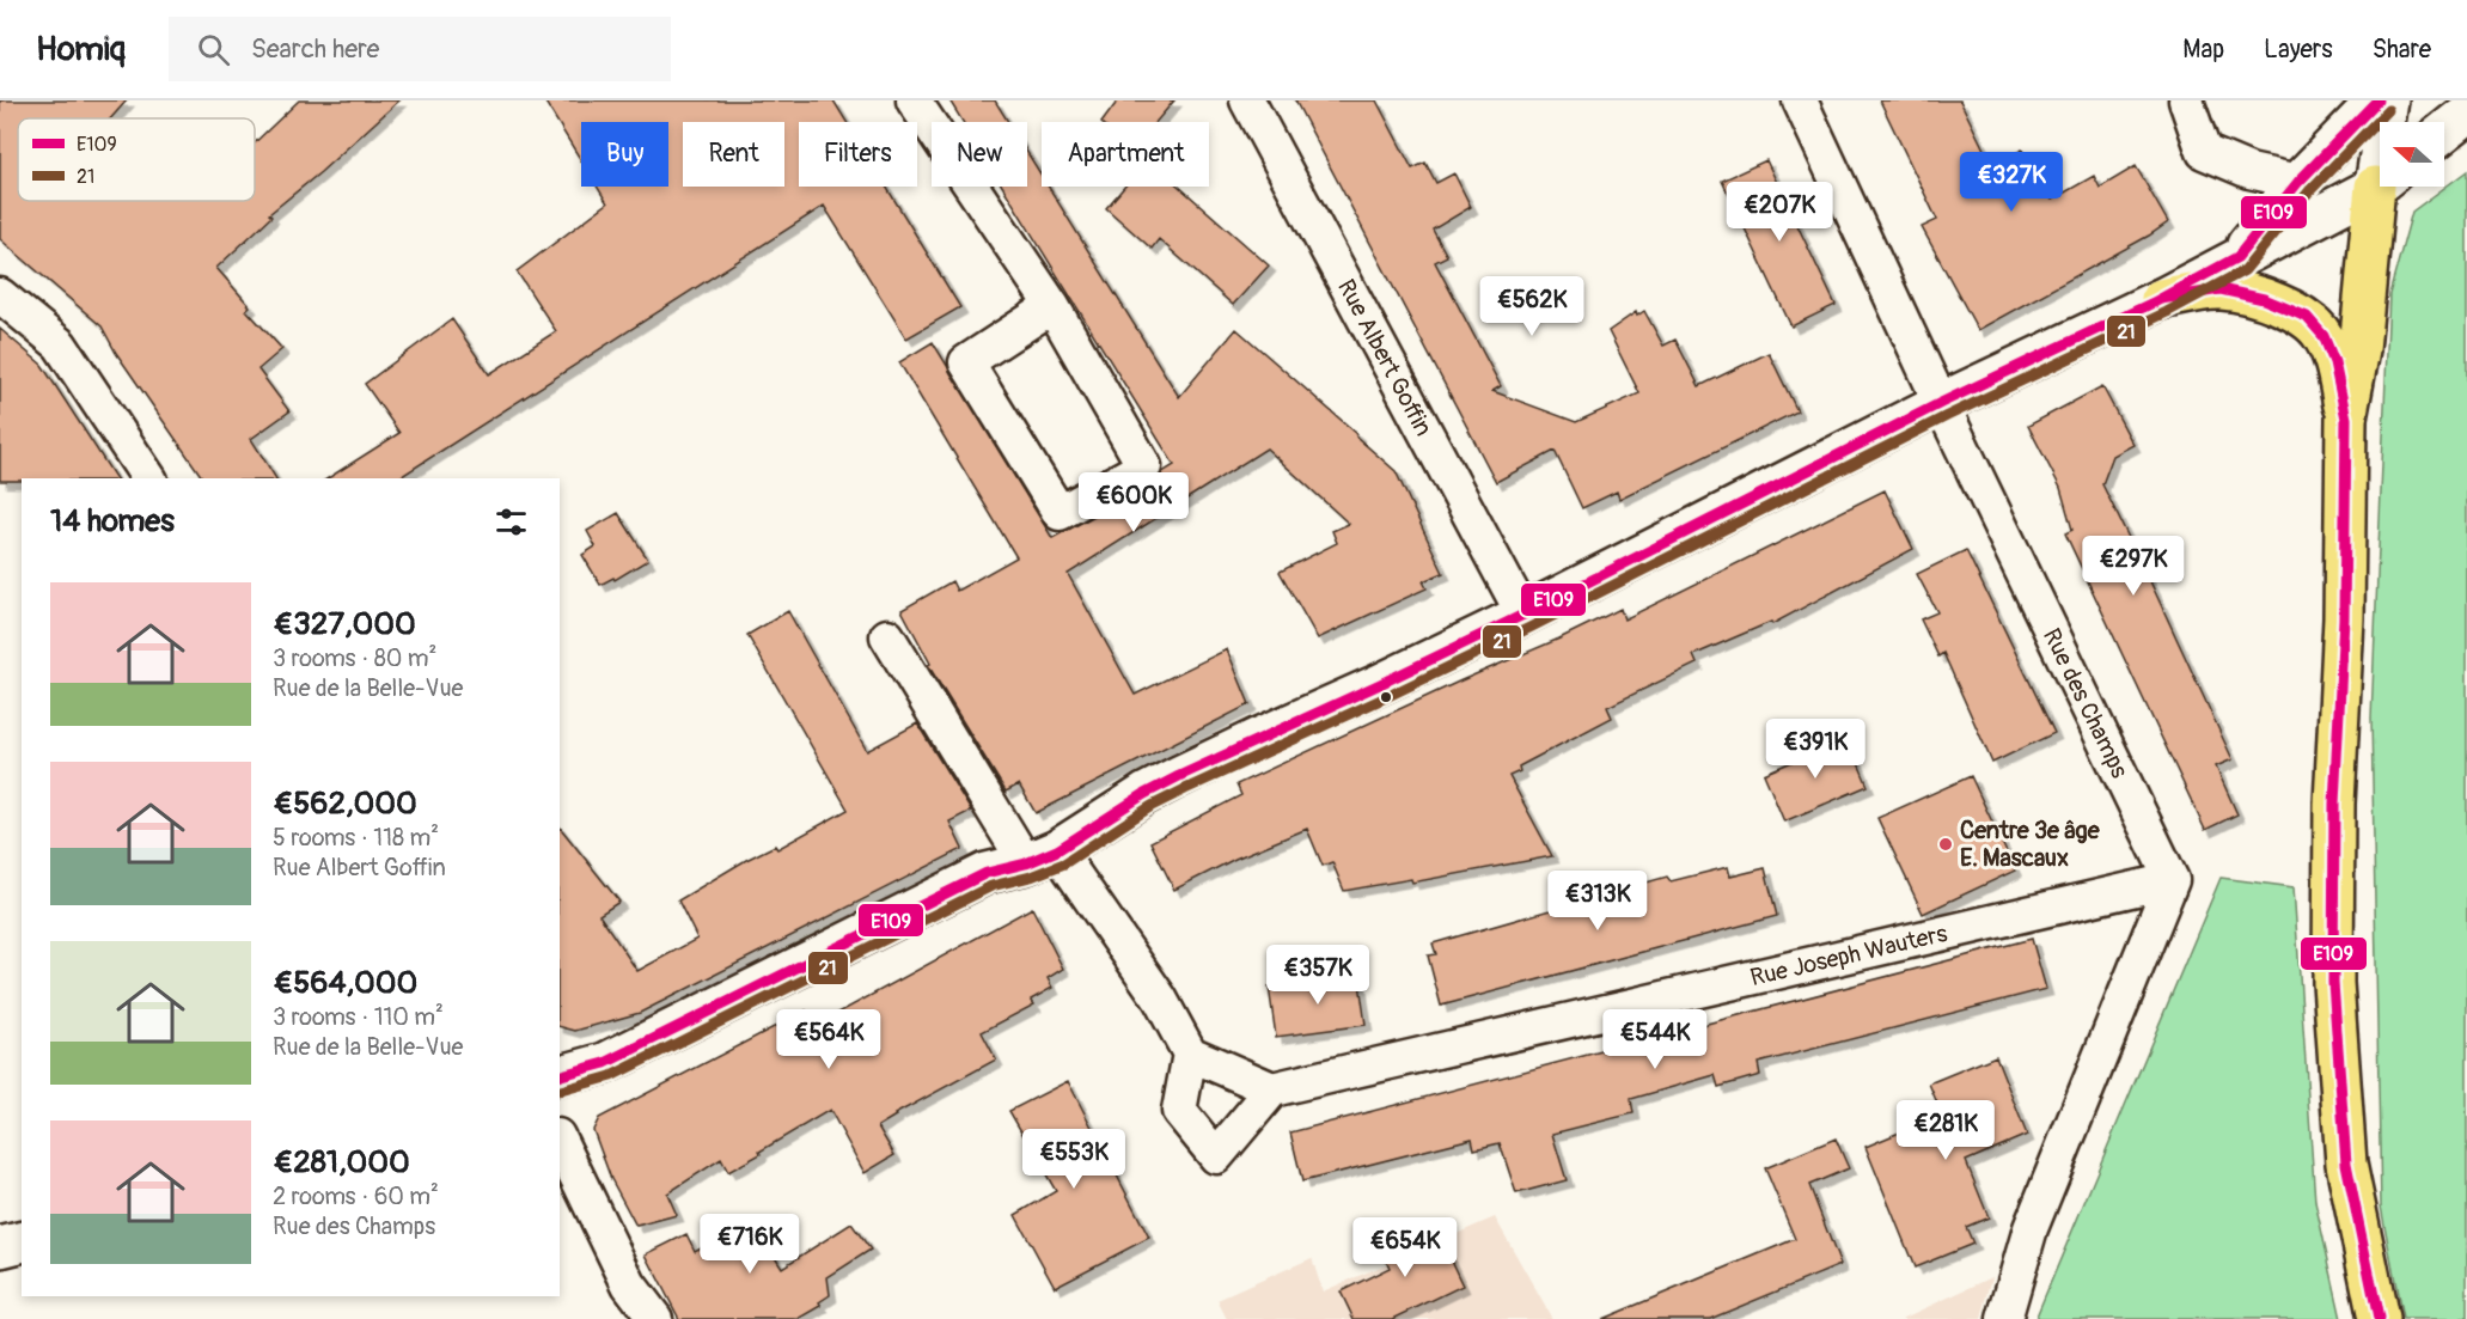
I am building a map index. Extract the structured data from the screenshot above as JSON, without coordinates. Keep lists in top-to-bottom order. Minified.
{"streets":{"street":["Rue Albert Goffin","Rue des Champs","Rue Joseph Wauters"]},"crossings":[["Rue des Champs","Rue Joseph Wauters"]],"places":["Centre 3e âge E. Mascaux"],"lines":["transit line E109","transit line 21"],"legend":["E109","21"],"north":"left","page":{"header":"Homiq","search":"Search here","nav":["Map","Layers","Share"],"chip":["Buy","Rent","Filters","New","Apartment"],"price":["€327K","€207K","€562K","€600K","€297K","€391K","€313K","€357K","€564K","€544K","€281K","€553K","€716K","€654K"],"heading":"14 homes","list":[{"name":"€327,000","note":"3 rooms · 80 m² · Rue de la Belle-Vue"},{"name":"€562,000","note":"5 rooms · 118 m² · Rue Albert Goffin"},{"name":"€564,000","note":"3 rooms · 110 m² · Rue de la Belle-Vue"},{"name":"€281,000","note":"2 rooms · 60 m² · Rue des Champs"}]}}
